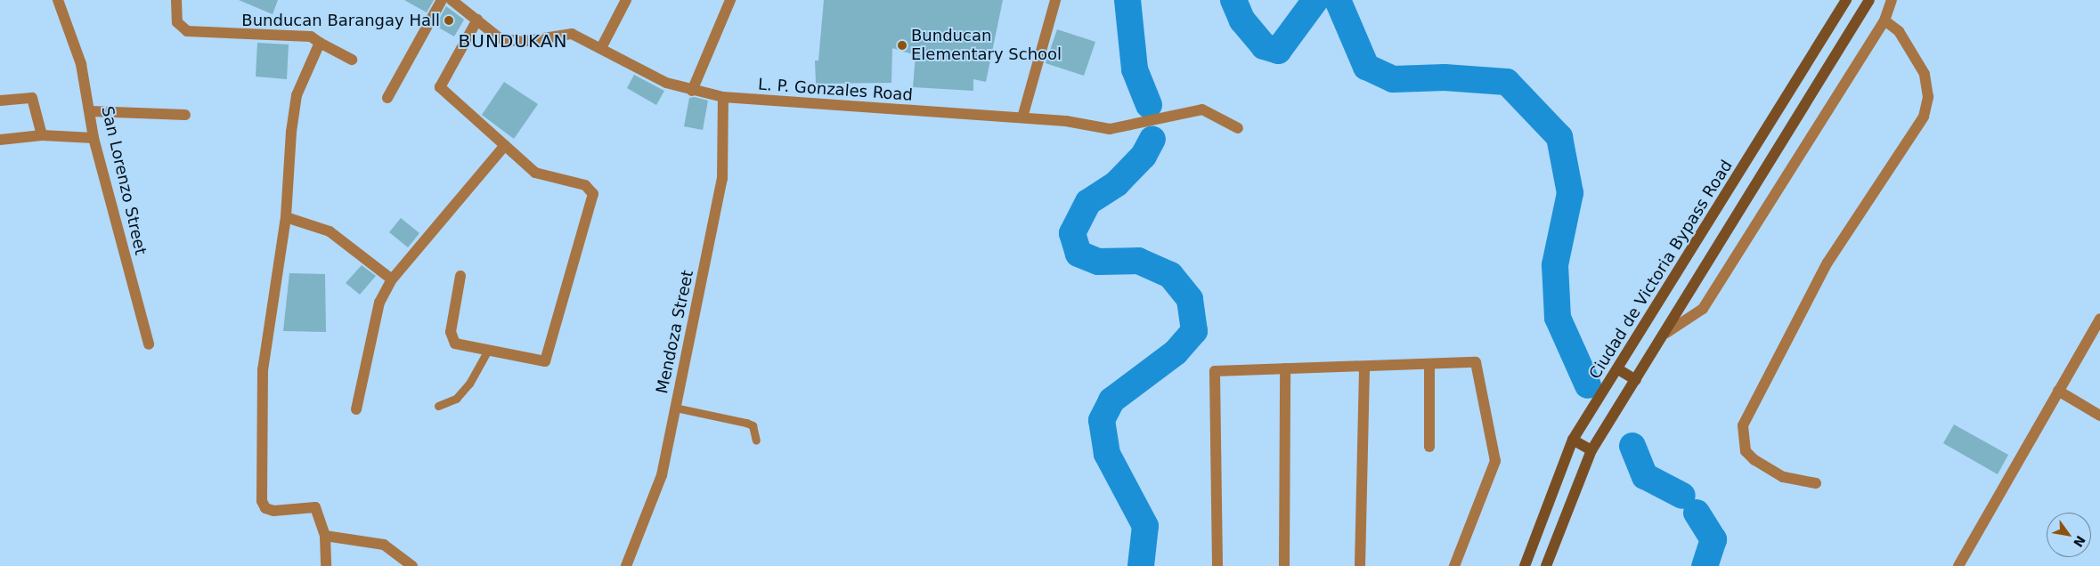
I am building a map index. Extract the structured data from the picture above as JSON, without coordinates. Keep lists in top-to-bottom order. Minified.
{"streets":{"main road":["Ciudad de Victoria Bypass Road"],"street":["L. P. Gonzales Road","San Lorenzo Street","Mendoza Street"]},"crossings":[["L. P. Gonzales Road","Mendoza Street"]],"districts":["BUNDUKAN"],"places":["Bunducan Barangay Hall","Bunducan Elementary School"],"north":"bottom right"}
